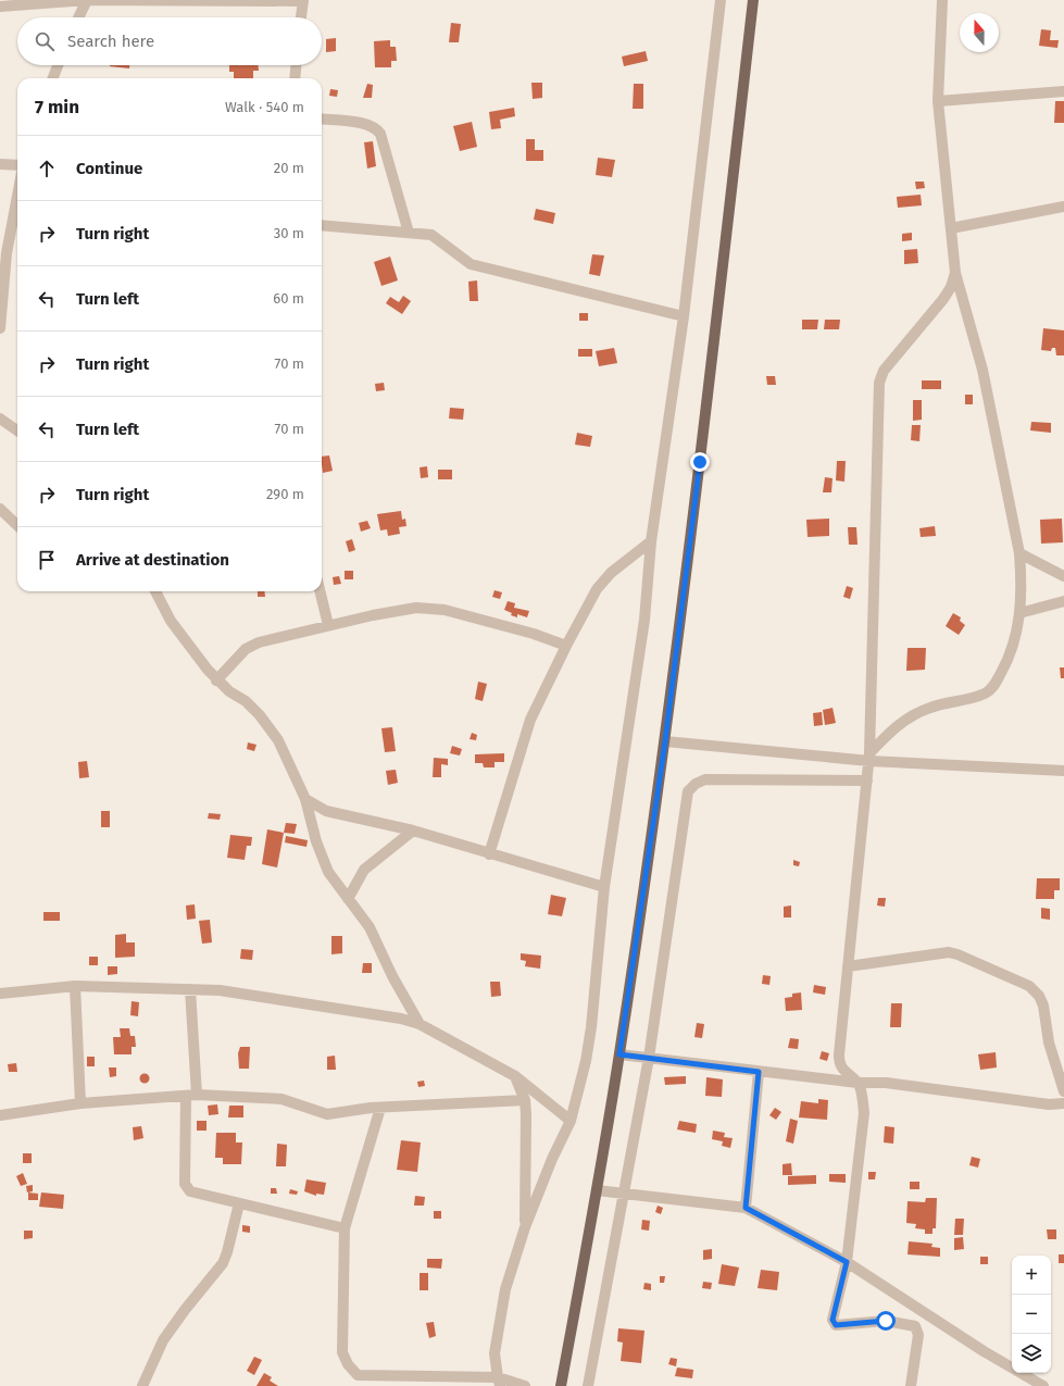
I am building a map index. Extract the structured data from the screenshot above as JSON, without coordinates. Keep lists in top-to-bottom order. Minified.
{"north":"top","page":{"search":"Search here","heading":["7 min","Walk · 540 m"],"list":[["Continue","20 m"],["Turn right","30 m"],["Turn left","60 m"],["Turn right","70 m"],["Turn left","70 m"],["Turn right","290 m"],"Arrive at destination"],"map_buttons":["+","−"]}}
